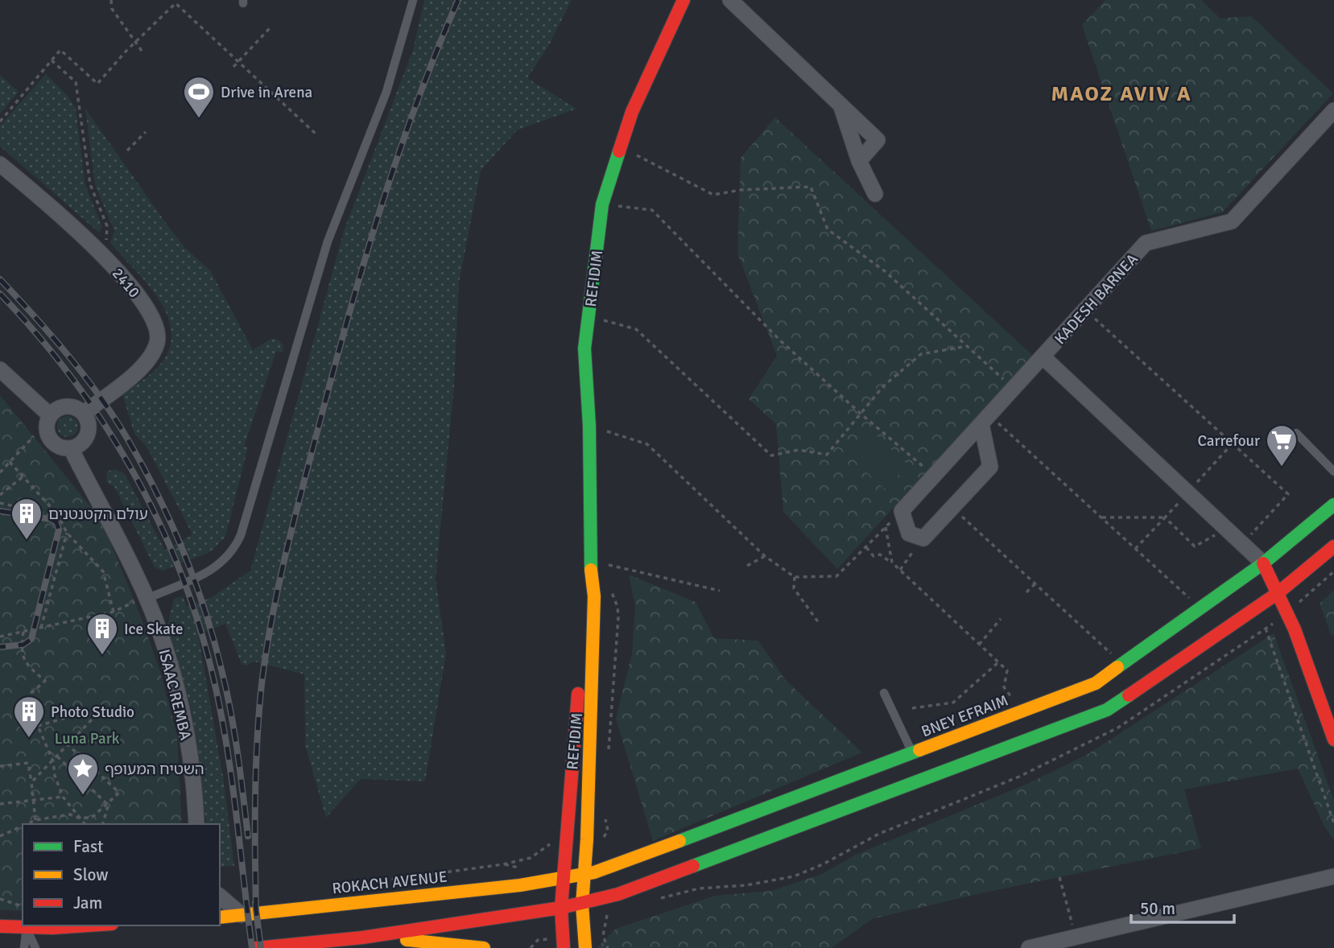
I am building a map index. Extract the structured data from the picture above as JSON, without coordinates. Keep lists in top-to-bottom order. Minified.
{"streets":{"main road":["REFIDIM","BNEY EFRAIM","ROKACH AVENUE"],"street":["2410","KADESH BARNEA","ISAAC REMBA"]},"crossings":[["REFIDIM","BNEY EFRAIM"],["REFIDIM","ROKACH AVENUE"],["2410","ISAAC REMBA"],["KADESH BARNEA","BNEY EFRAIM"],["BNEY EFRAIM","ROKACH AVENUE"]],"districts":["MAOZ AVIV A"],"parks":["Luna Park"],"places":{"sports":["Drive in Arena"],"supermarket":["Carrefour"],"building":["עולם הקטנטנים","Ice Skate","Photo Studio"],"place":["השטיח המעופף"]},"legend":["Fast","Slow","Jam"],"scale_bar":"50 m"}
